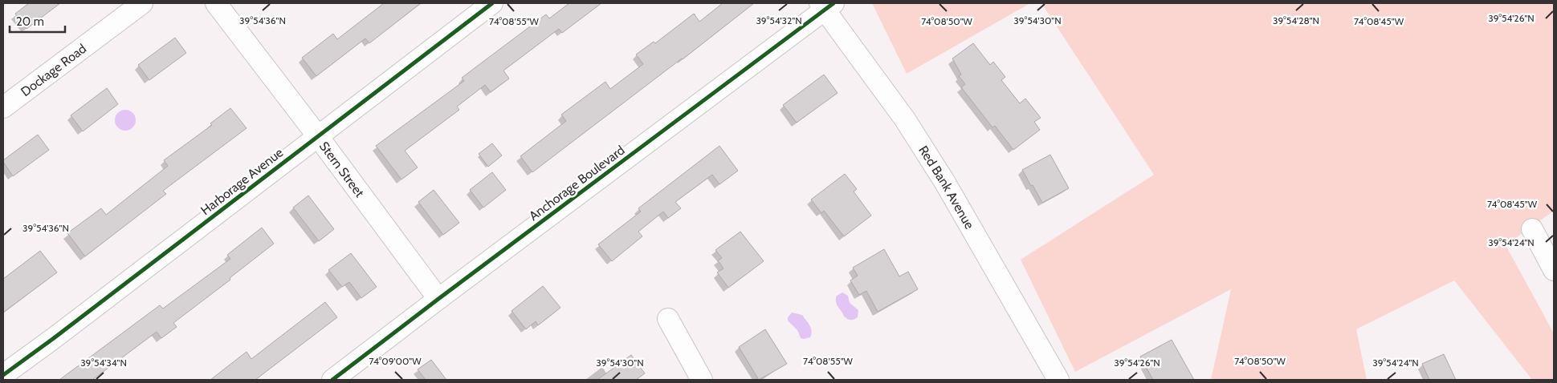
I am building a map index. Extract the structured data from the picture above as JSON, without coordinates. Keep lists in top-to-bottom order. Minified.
{"streets":{"street":["Dockage Road","Stern Street","Harborage Avenue","Anchorage Boulevard","Red Bank Avenue"]},"crossings":[["Stern Street","Harborage Avenue"],["Stern Street","Anchorage Boulevard"],["Anchorage Boulevard","Red Bank Avenue"]],"scale_bar":"20 m","coordinates":["39°54'26\"N","39°54'36\"N","39°54'32\"N","39°54'30\"N","39°54'28\"N","74°08'55\"W","74°08'50\"W","74°08'45\"W","39°54'24\"N","74°09'00\"W","39°54'34\"N"]}
